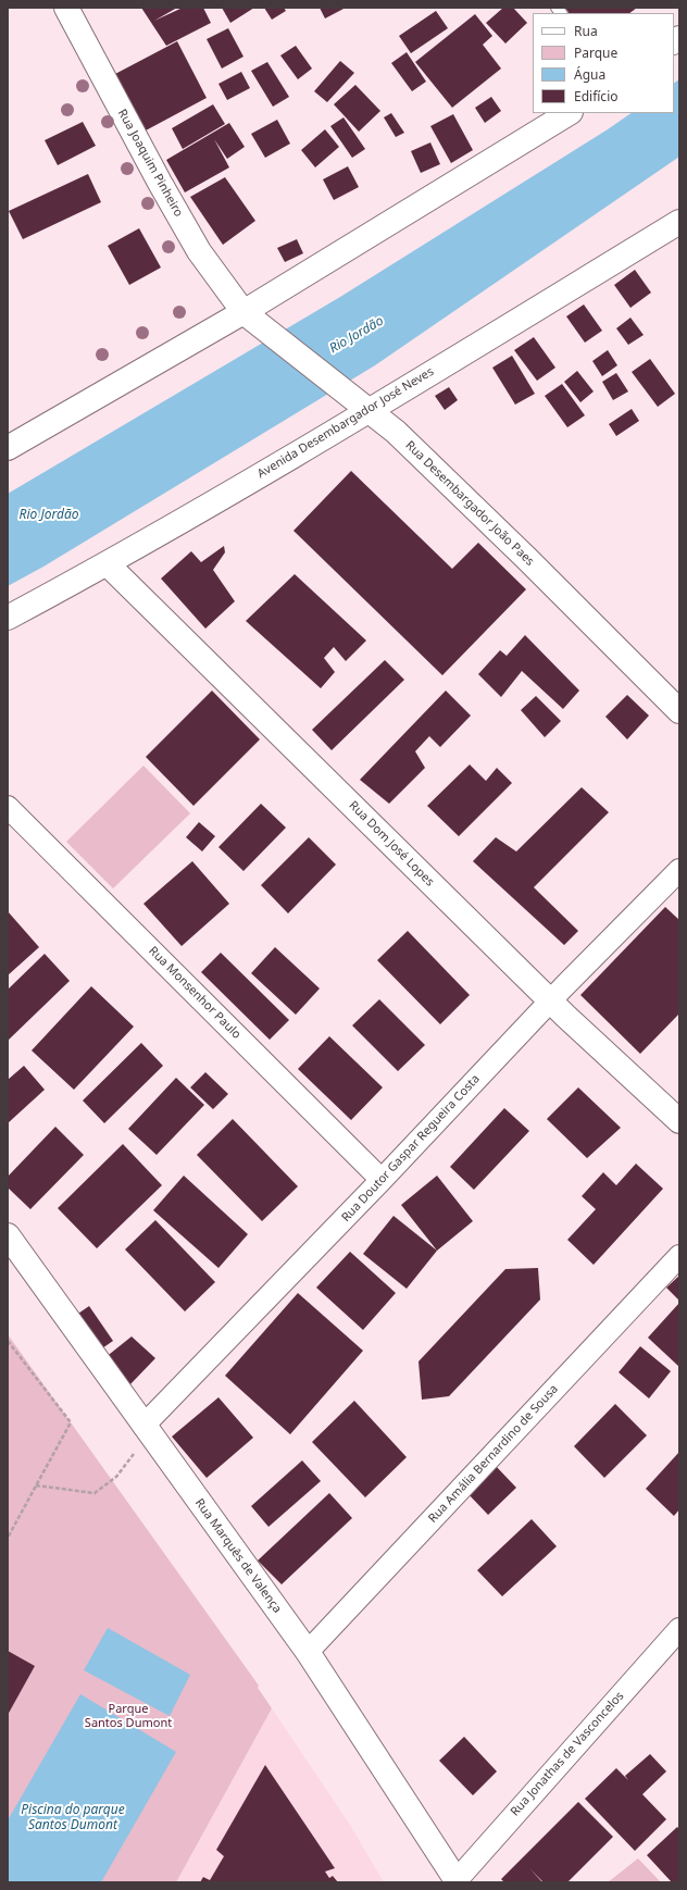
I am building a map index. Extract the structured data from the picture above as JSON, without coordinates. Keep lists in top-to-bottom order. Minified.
{"streets":{"street":["Rua Joaquim Pinheiro","Avenida Desembargador José Neves","Rua Desembargador João Paes","Rua Dom José Lopes","Rua Monsenhor Paulo","Rua Doutor Gaspar Regueira Costa","Rua Amália Bernardino de Sousa","Rua Marquês de Valença","Rua Jonathas de Vasconcelos"]},"crossings":[["Rua Joaquim Pinheiro","Rua Desembargador João Paes"],["Avenida Desembargador José Neves","Rua Desembargador João Paes"],["Avenida Desembargador José Neves","Rua Dom José Lopes"],["Rua Dom José Lopes","Rua Doutor Gaspar Regueira Costa"],["Rua Monsenhor Paulo","Rua Doutor Gaspar Regueira Costa"],["Rua Doutor Gaspar Regueira Costa","Rua Marquês de Valença"],["Rua Amália Bernardino de Sousa","Rua Marquês de Valença"],["Rua Marquês de Valença","Rua Jonathas de Vasconcelos"]],"water":["Rio Jordão","Piscina do parque Santos Dumont"],"parks":["Parque Santos Dumont"],"legend":["Rua","Parque","Água","Edifício"]}
